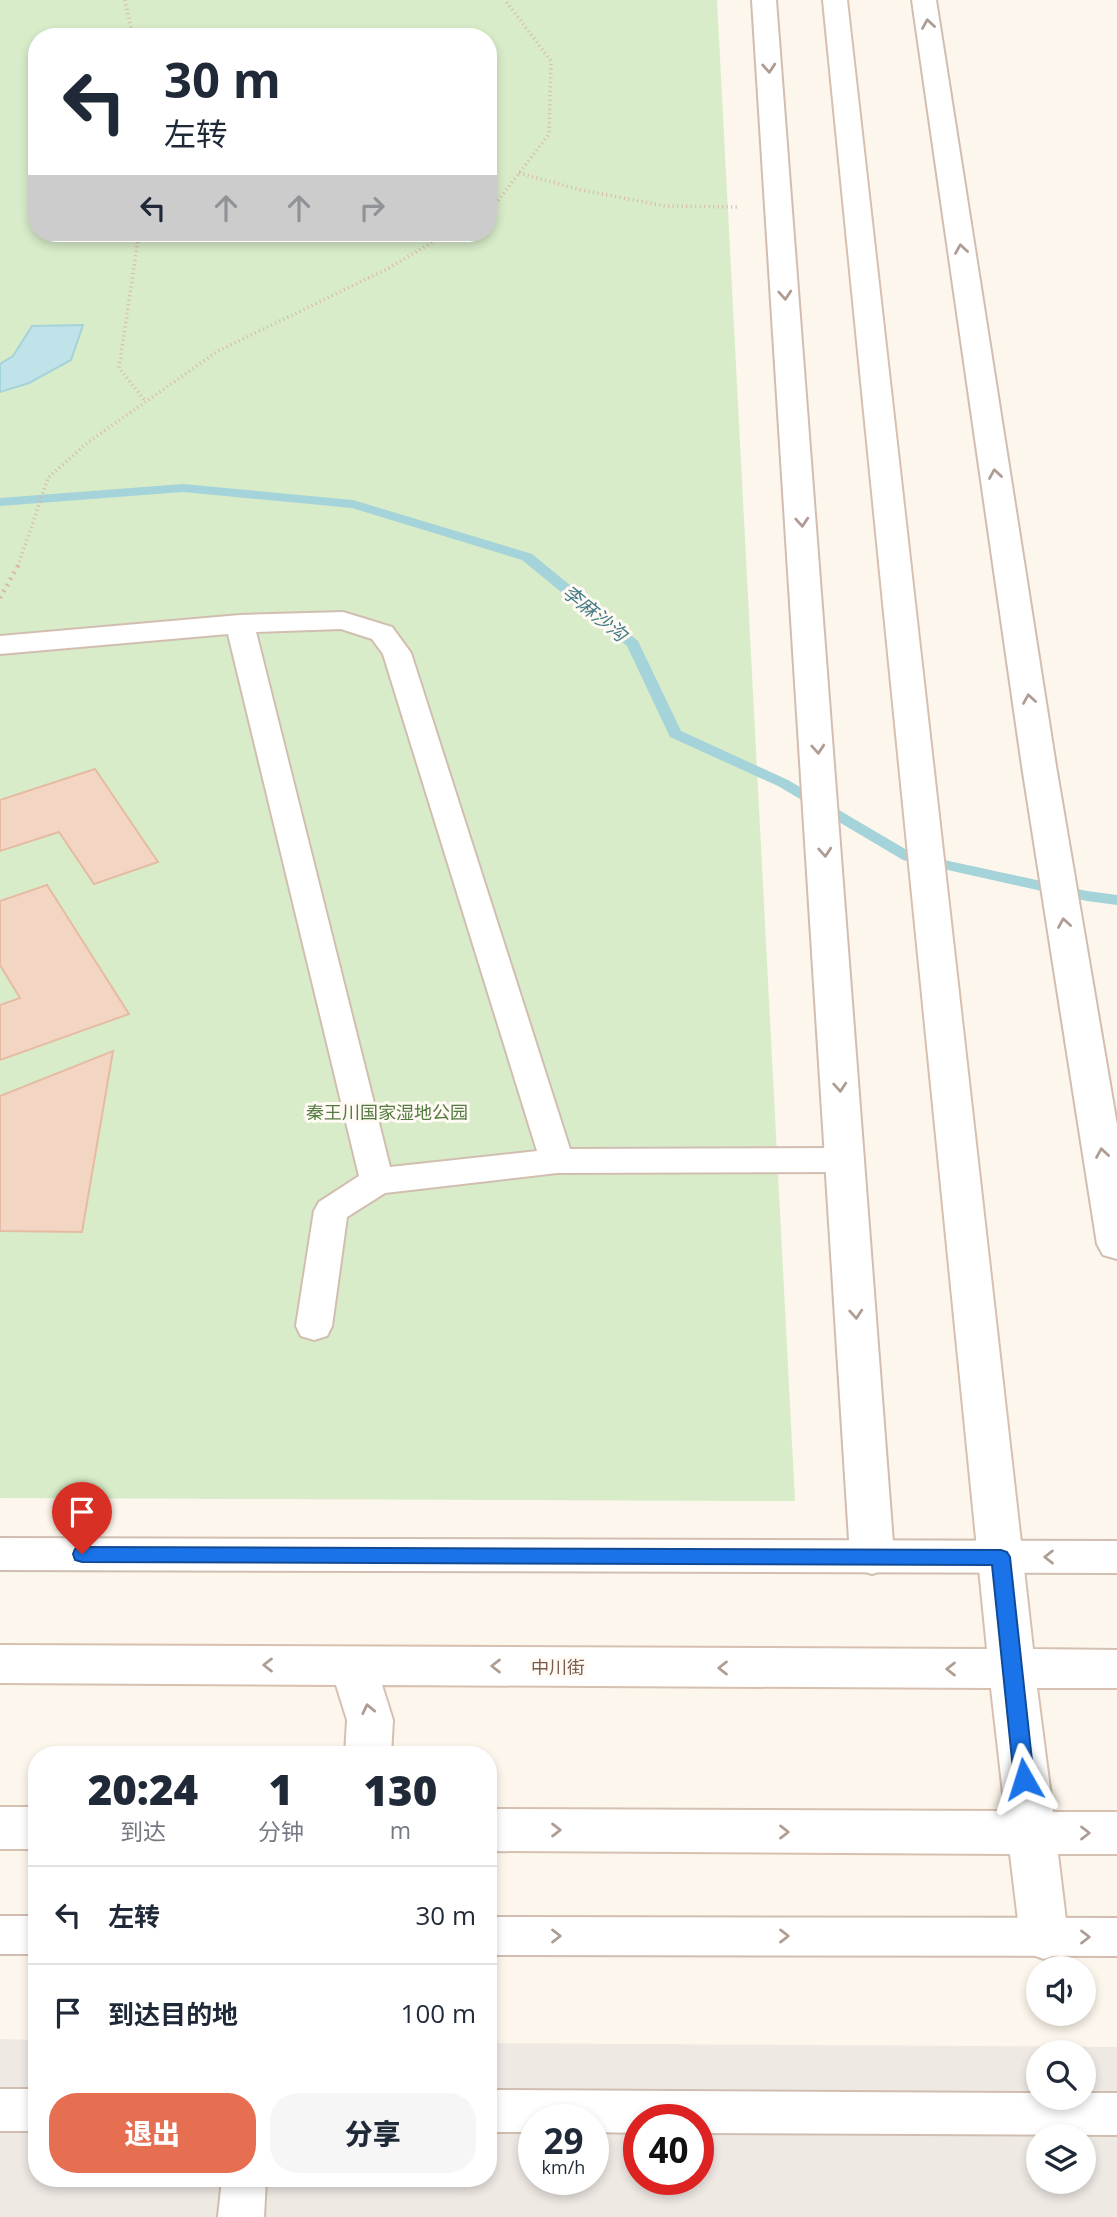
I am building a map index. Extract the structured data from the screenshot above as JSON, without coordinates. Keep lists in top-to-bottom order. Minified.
{"streets":{"street":["中川街"]},"water":["李麻沙沟"],"parks":["秦王川国家湿地公园"],"page":{"turn":["30 m","左转"],"eta":["20:24","到达","1","分钟","130","m"],"list":[{"name":"左转","value":"30 m"},{"name":"到达目的地","value":"100 m"}],"buttons":["退出","分享"],"speed":"29 km/h","limit":"40"}}
